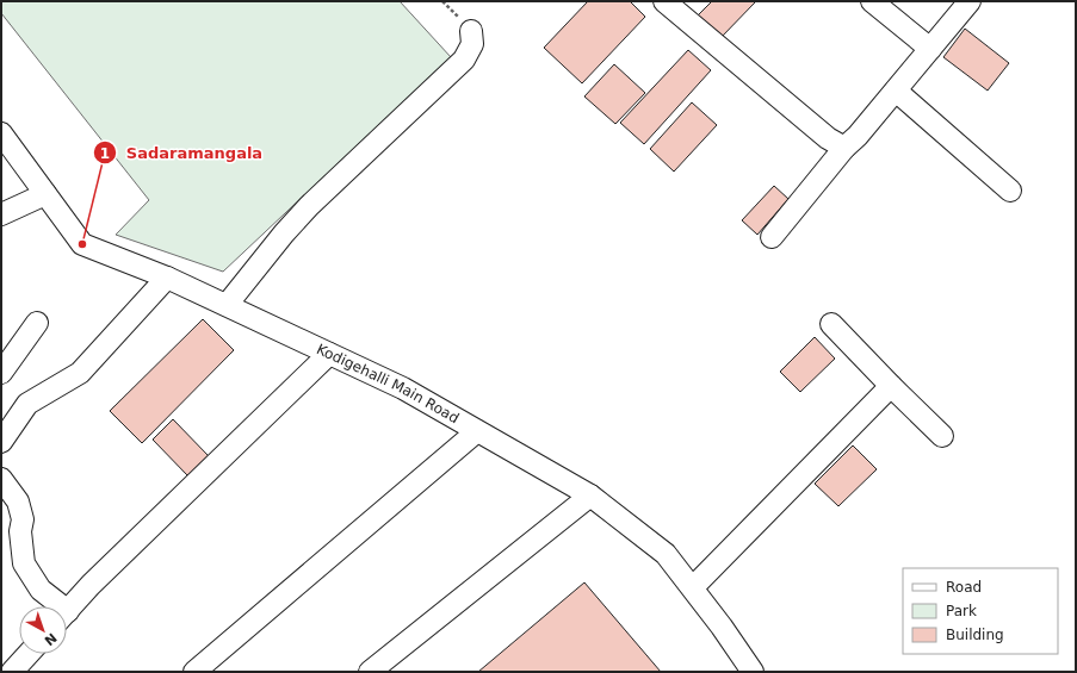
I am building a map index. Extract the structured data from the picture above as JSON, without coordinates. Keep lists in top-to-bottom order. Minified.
{"streets":{"street":["Kodigehalli Main Road"]},"places":["Sadaramangala"],"legend":["Road","Park","Building"],"north":"bottom right"}
